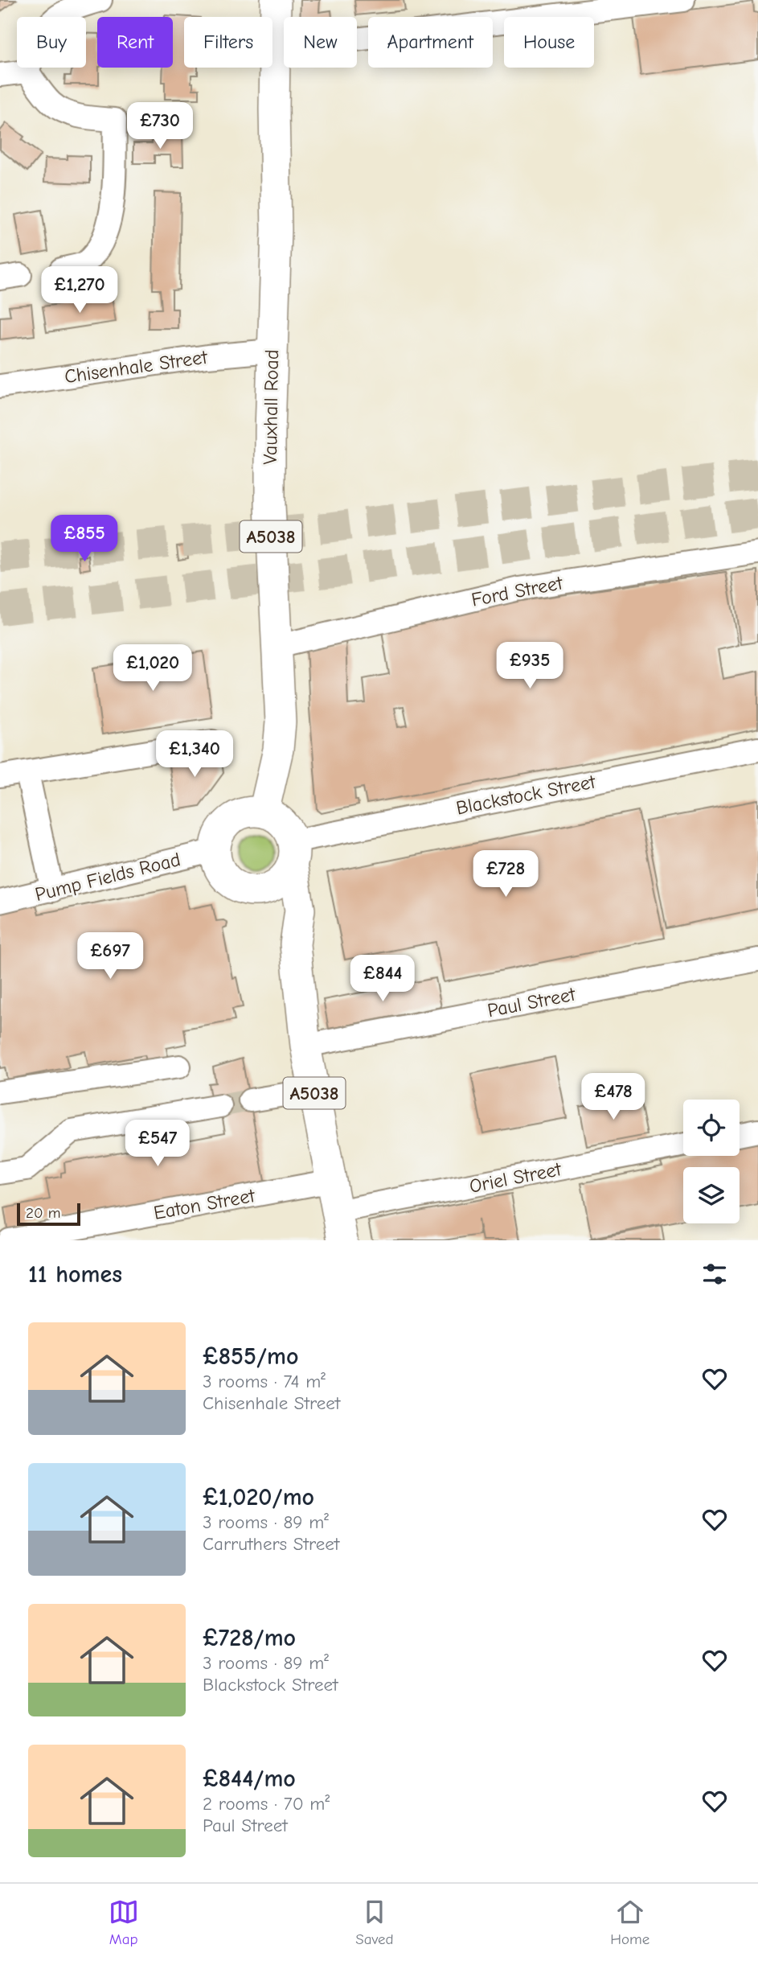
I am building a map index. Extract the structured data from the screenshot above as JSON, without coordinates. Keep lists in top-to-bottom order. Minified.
{"streets":{"main road":["Vauxhall Road","A5038"],"street":["Chisenhale Street","Ford Street","Blackstock Street","Pump Fields Road","Paul Street","Oriel Street","Eaton Street"]},"crossings":[["Chisenhale Street","Vauxhall Road"],["Vauxhall Road","A5038"],["Vauxhall Road","Ford Street"],["Vauxhall Road","Blackstock Street"],["Vauxhall Road","Pump Fields Road"],["A5038","Blackstock Street"],["A5038","Pump Fields Road"],["A5038","Paul Street"],["A5038","Oriel Street"],["A5038","Eaton Street"],["Blackstock Street","Pump Fields Road"]],"scale_bar":"20 m","page":{"chip":["Buy","Rent","Filters","New","Apartment","House"],"price":["£730","£1,270","£855","£935","£1,020","£1,340","£728","£697","£844","£478","£547"],"scale":"20 m","heading":"11 homes","list":[{"name":"£855/mo","note":"3 rooms · 74 m² · Chisenhale Street"},{"name":"£1,020/mo","note":"3 rooms · 89 m² · Carruthers Street"},{"name":"£728/mo","note":"3 rooms · 89 m² · Blackstock Street"},{"name":"£844/mo","note":"2 rooms · 70 m² · Paul Street"}],"tabs":["Map","Saved","Home"]}}
